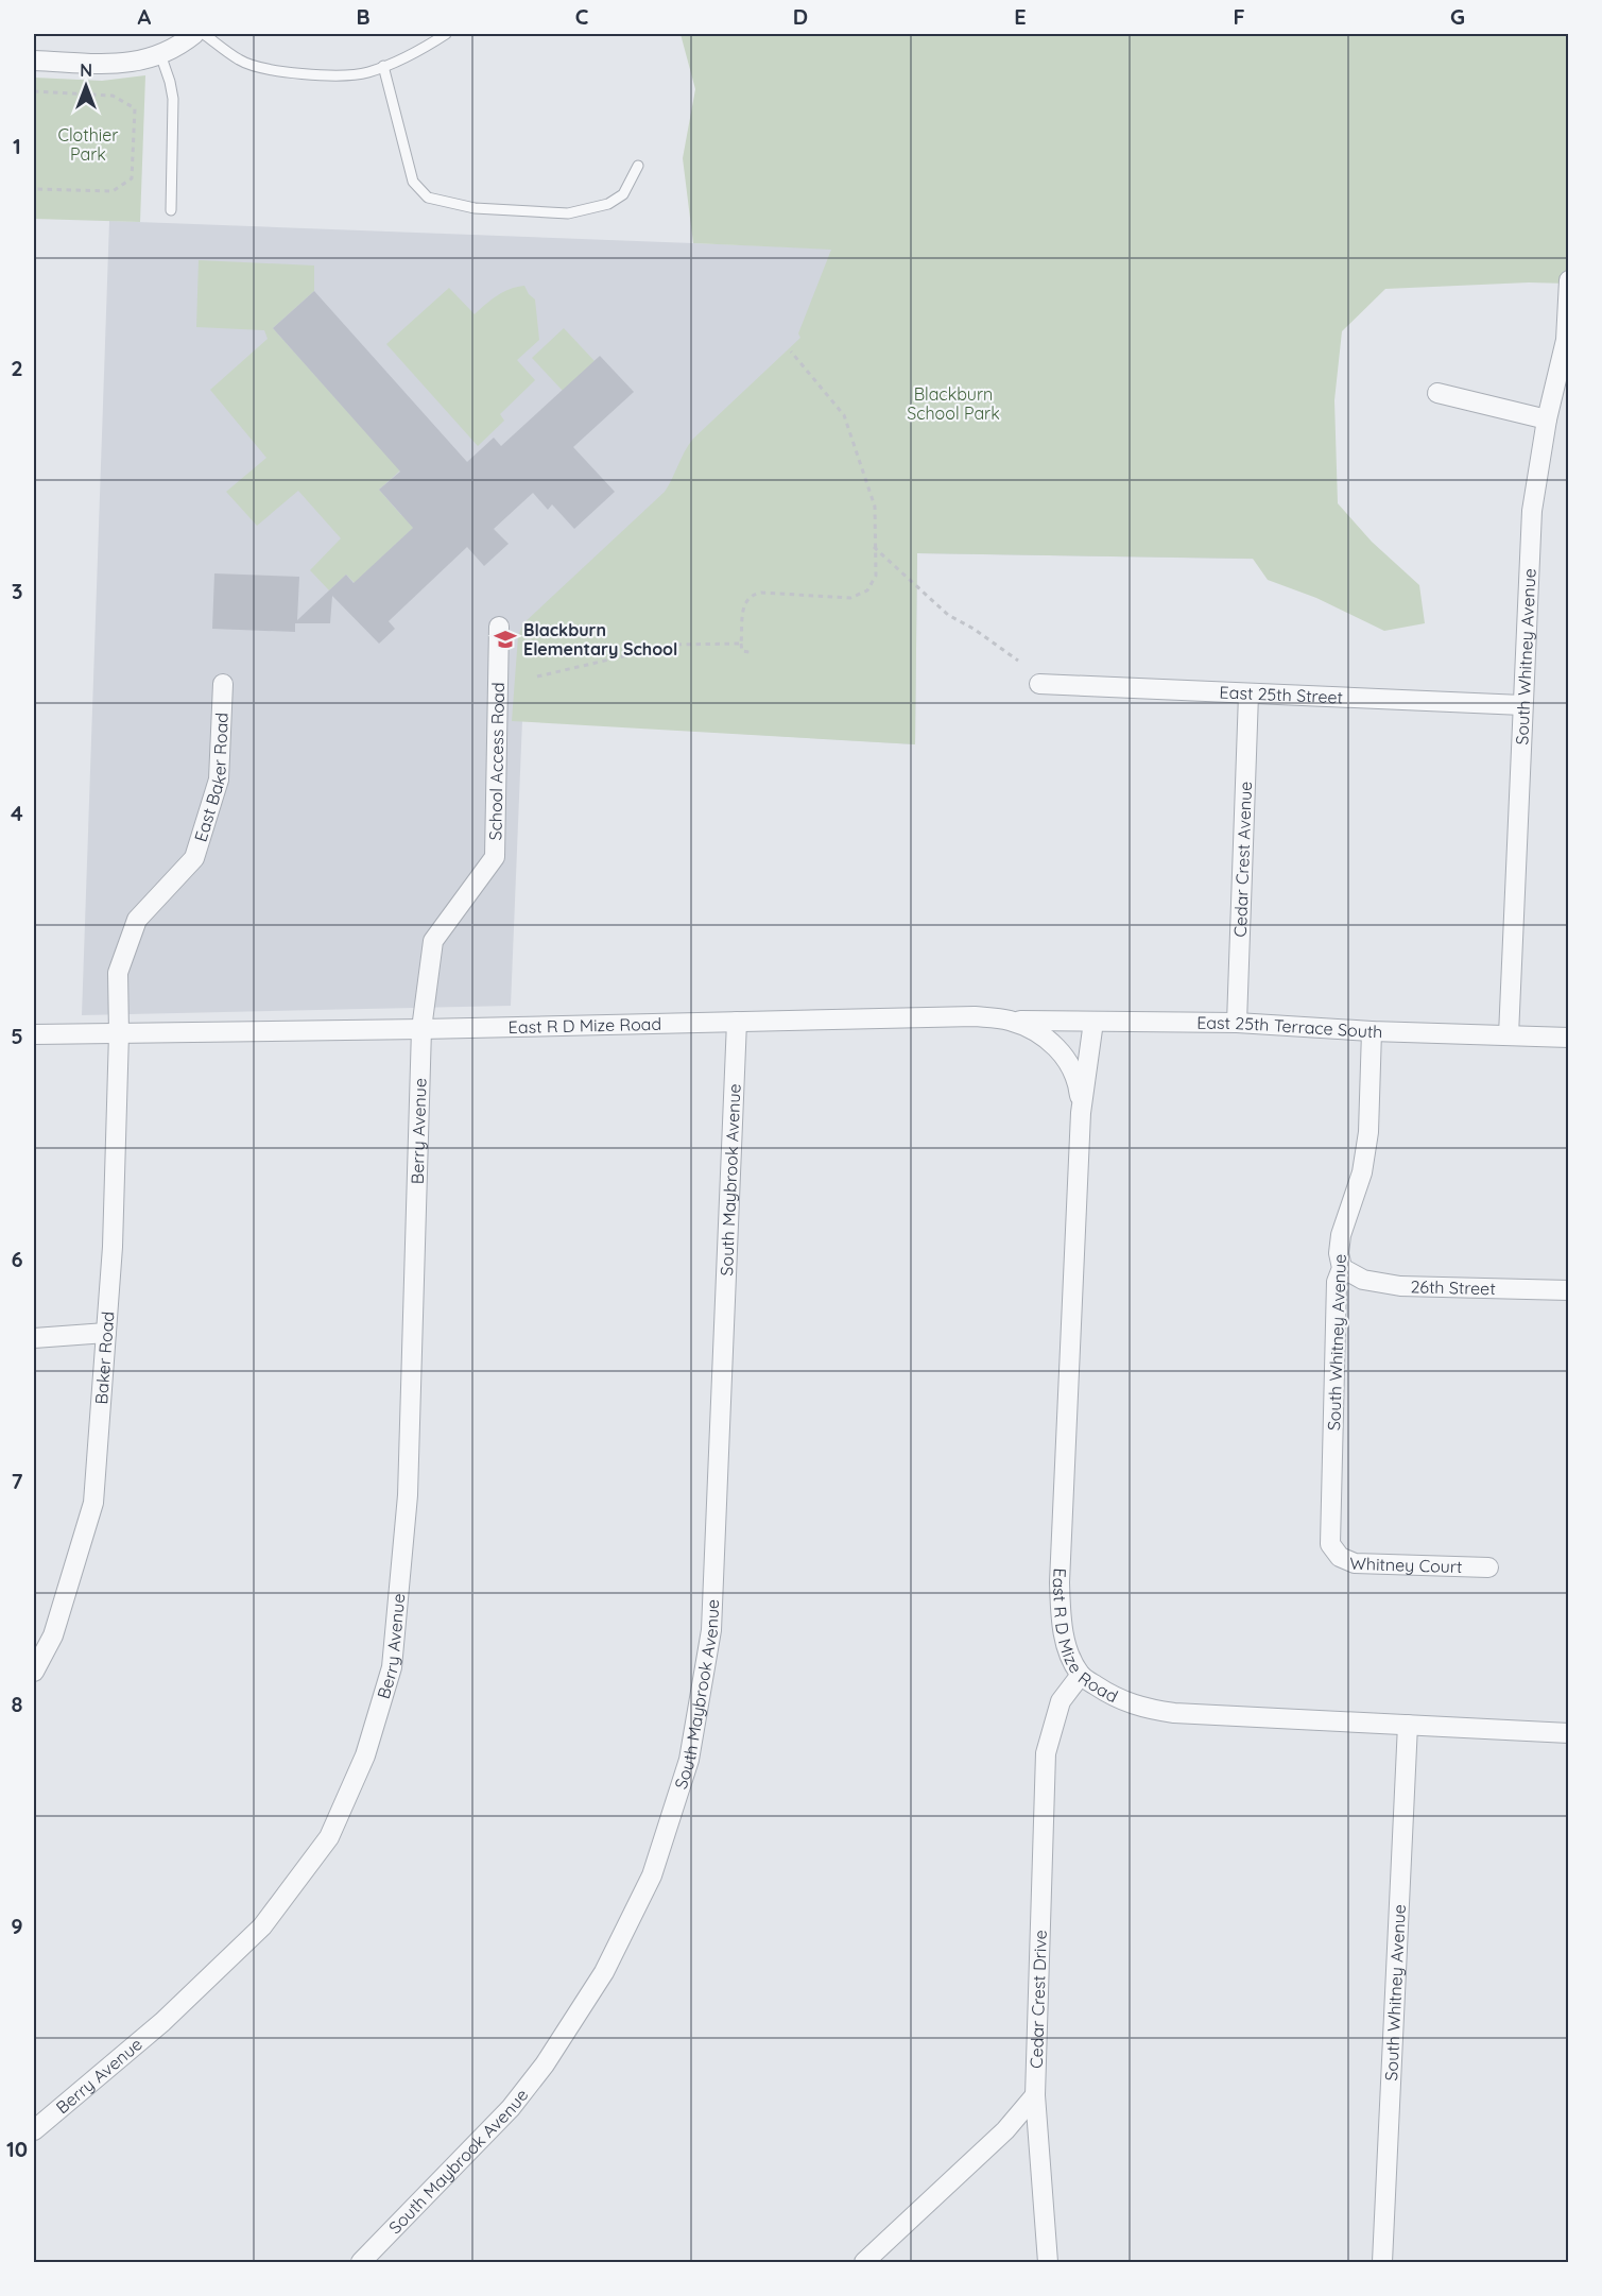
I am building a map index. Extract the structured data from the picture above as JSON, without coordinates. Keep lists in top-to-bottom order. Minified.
{"streets":{"street":["South Whitney Avenue","East 25th Street","School Access Road","East Baker Road","Cedar Crest Avenue","East R D Mize Road","East 25th Terrace South","Berry Avenue","South Maybrook Avenue","26th Street","Baker Road","Whitney Court","Cedar Crest Drive"]},"crossings":[["South Whitney Avenue","East 25th Street"],["South Whitney Avenue","East R D Mize Road"],["South Whitney Avenue","East 25th Terrace South"],["South Whitney Avenue","26th Street"],["South Whitney Avenue","Whitney Court"],["East 25th Street","Cedar Crest Avenue"],["School Access Road","East R D Mize Road"],["School Access Road","Berry Avenue"],["East Baker Road","East R D Mize Road"],["East Baker Road","Baker Road"],["Cedar Crest Avenue","East 25th Terrace South"],["East R D Mize Road","East 25th Terrace South"],["East R D Mize Road","Berry Avenue"],["East R D Mize Road","South Maybrook Avenue"],["East R D Mize Road","Baker Road"],["East R D Mize Road","Cedar Crest Drive"]],"parks":["Clothier Park","Blackburn School Park"],"places":{"school or university":["Blackburn Elementary School"]},"north":"top","grid":{"columns":["A","B","C","D","E","F","G"],"rows":["1","2","3","4","5","6","7","8","9","10"]}}
